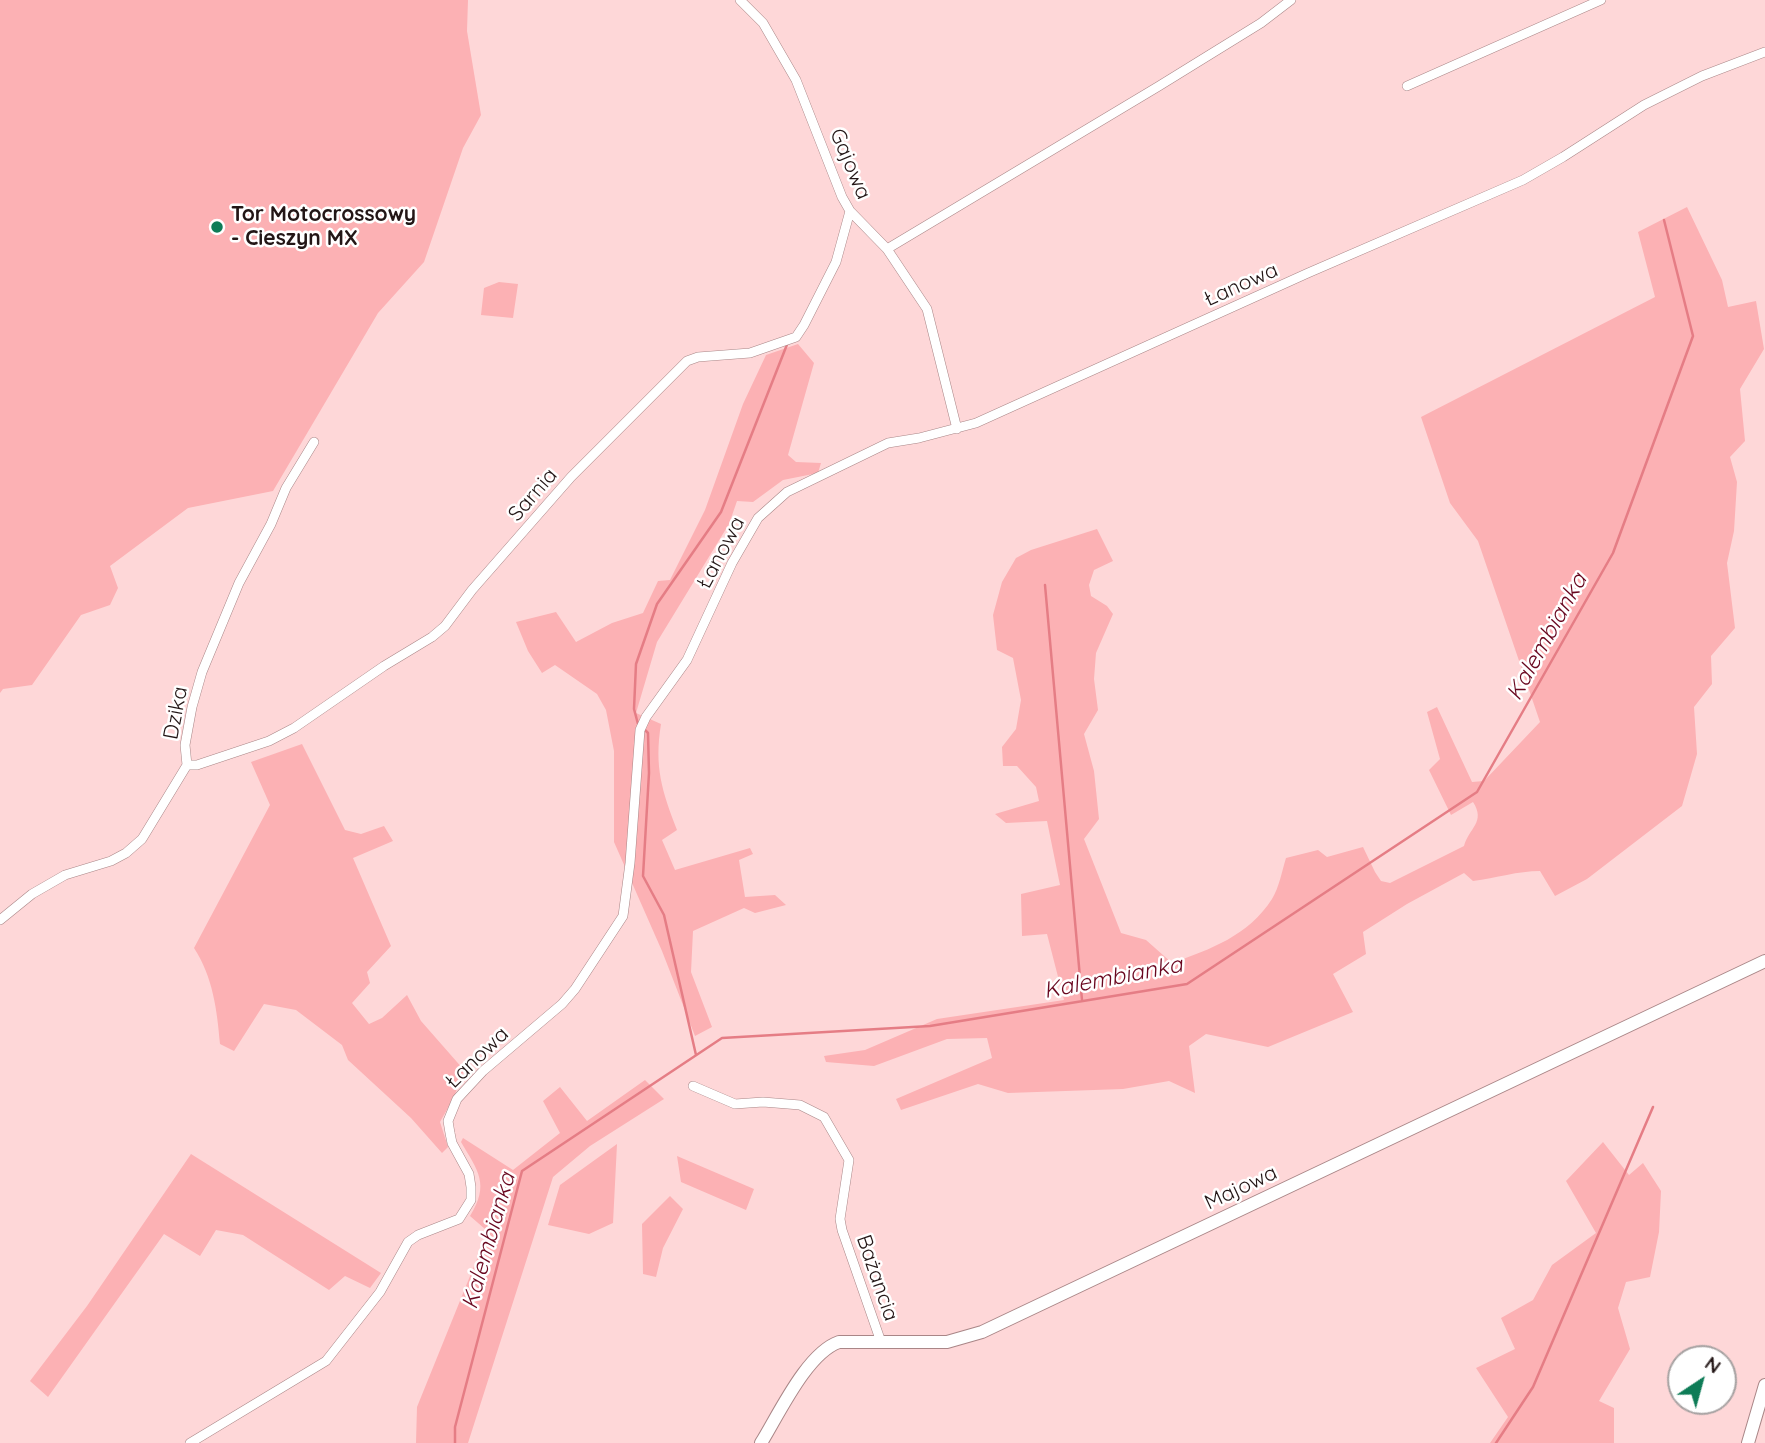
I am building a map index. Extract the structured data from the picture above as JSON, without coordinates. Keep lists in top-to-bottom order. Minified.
{"streets":{"street":["Gajowa","Łanowa","Sarnia","Dzika","Majowa","Bażancia"]},"crossings":[["Gajowa","Łanowa"],["Gajowa","Sarnia"],["Sarnia","Dzika"],["Majowa","Bażancia"]],"water":["Kalembianka"],"places":["Tor Motocrossowy - Cieszyn MX"],"north":"top right"}
